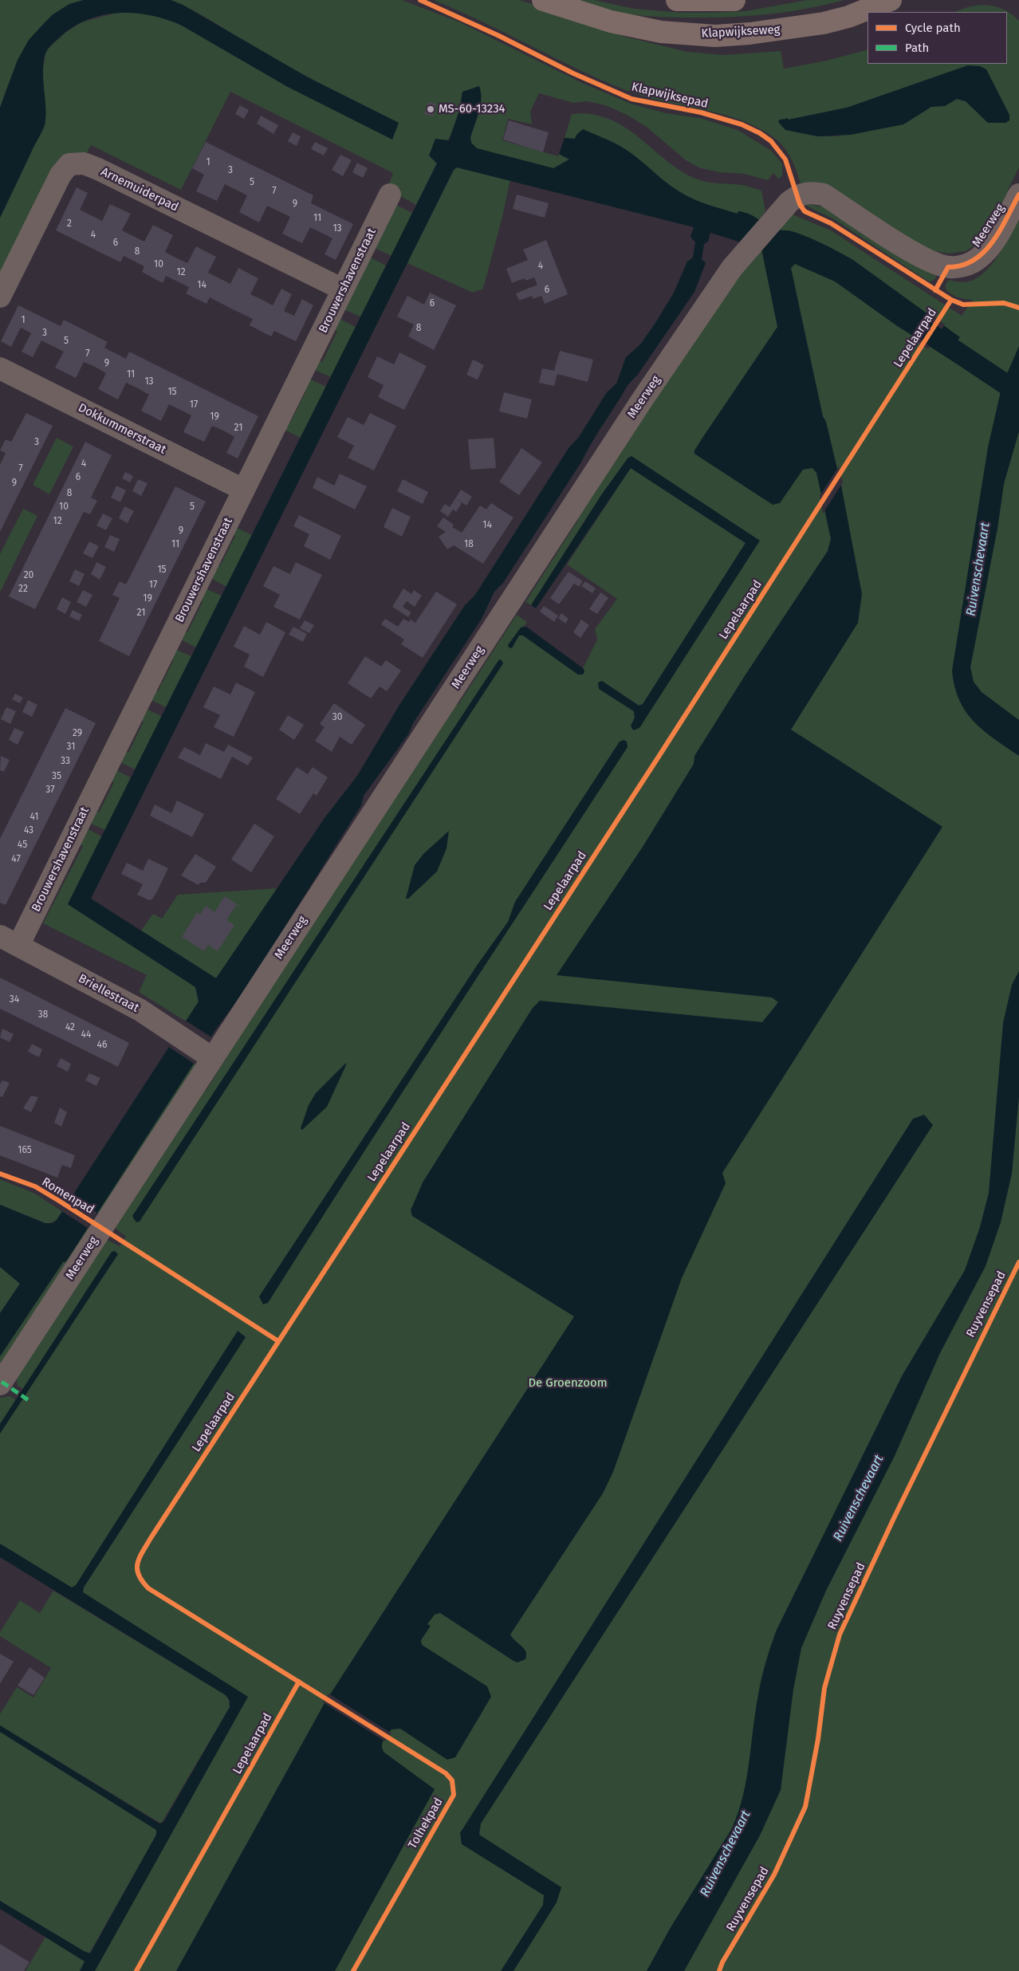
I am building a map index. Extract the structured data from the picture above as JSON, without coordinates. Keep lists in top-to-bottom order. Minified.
{"streets":{"main road":["Klapwijkseweg"],"street":["Arnemuiderpad","Meerweg","Brouwershavenstraat","Dokkummerstraat","Briellestraat"],"cycle path":["Klapwijksepad","Lepelaarpad","Romenpad","Ruyvensepad"]},"crossings":[["Arnemuiderpad","Brouwershavenstraat"],["Meerweg","Briellestraat"],["Brouwershavenstraat","Dokkummerstraat"],["Brouwershavenstraat","Briellestraat"]],"water":["Ruivenschevaart"],"parks":["De Groenzoom"],"places":["MS-60-13234"],"house_numbers":["1","3","5","7","9","11","2","13","4","6","8","10","4","12","14","6","6","1","8","3","5","7","9","11","13","15","17","19","21","3","4","7","6","9","8","10","5","12","14","9","11","18","15","20","17","22","19","21","30","29","31","33","35","37","41","43","45","47","34","38","42","44","46","165"],"legend":["Cycle path","Path"]}
